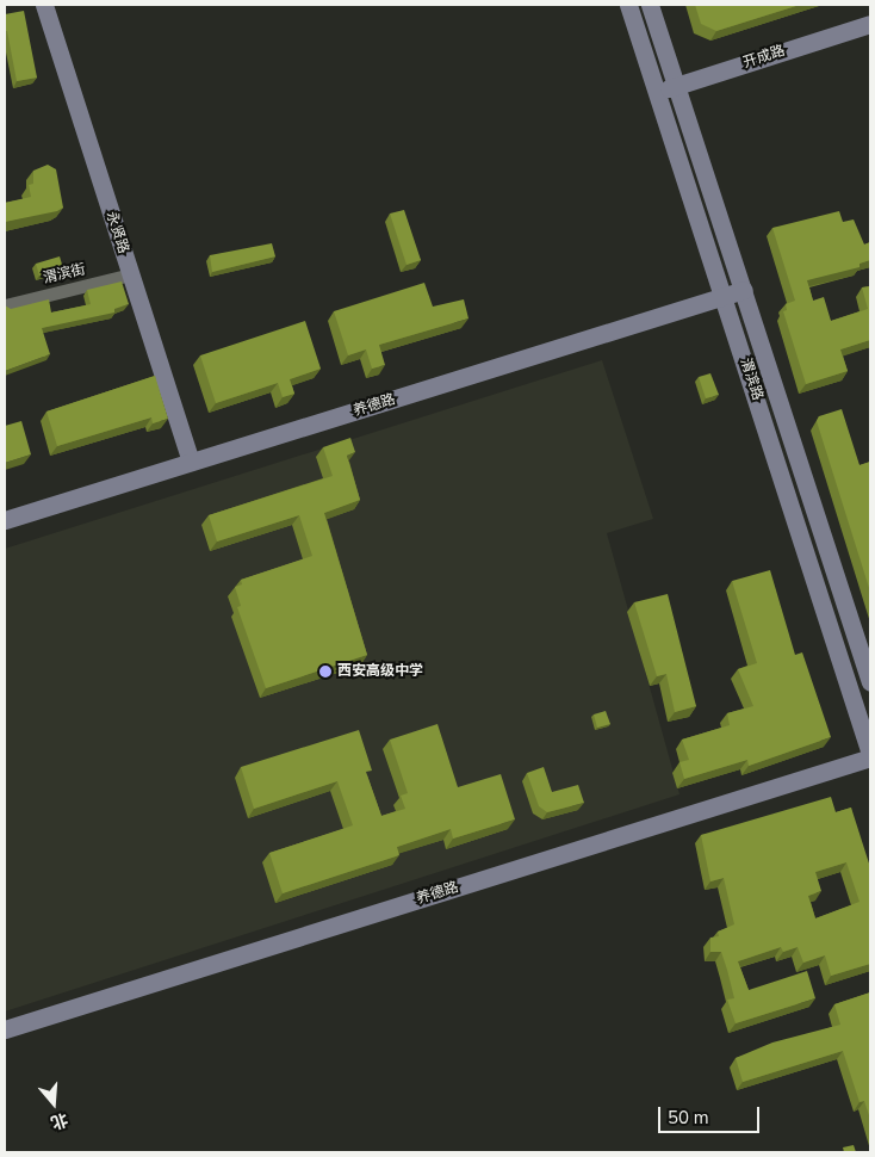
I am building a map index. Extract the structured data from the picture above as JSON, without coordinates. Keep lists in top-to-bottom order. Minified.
{"streets":{"street":["开成路","永贤路","渭滨街","渭滨路","养德路"]},"crossings":[["开成路","渭滨路"],["永贤路","渭滨街"],["永贤路","养德路"],["渭滨路","养德路"]],"places":["西安高级中学"],"scale_bar":"50 m","north":"bottom"}
